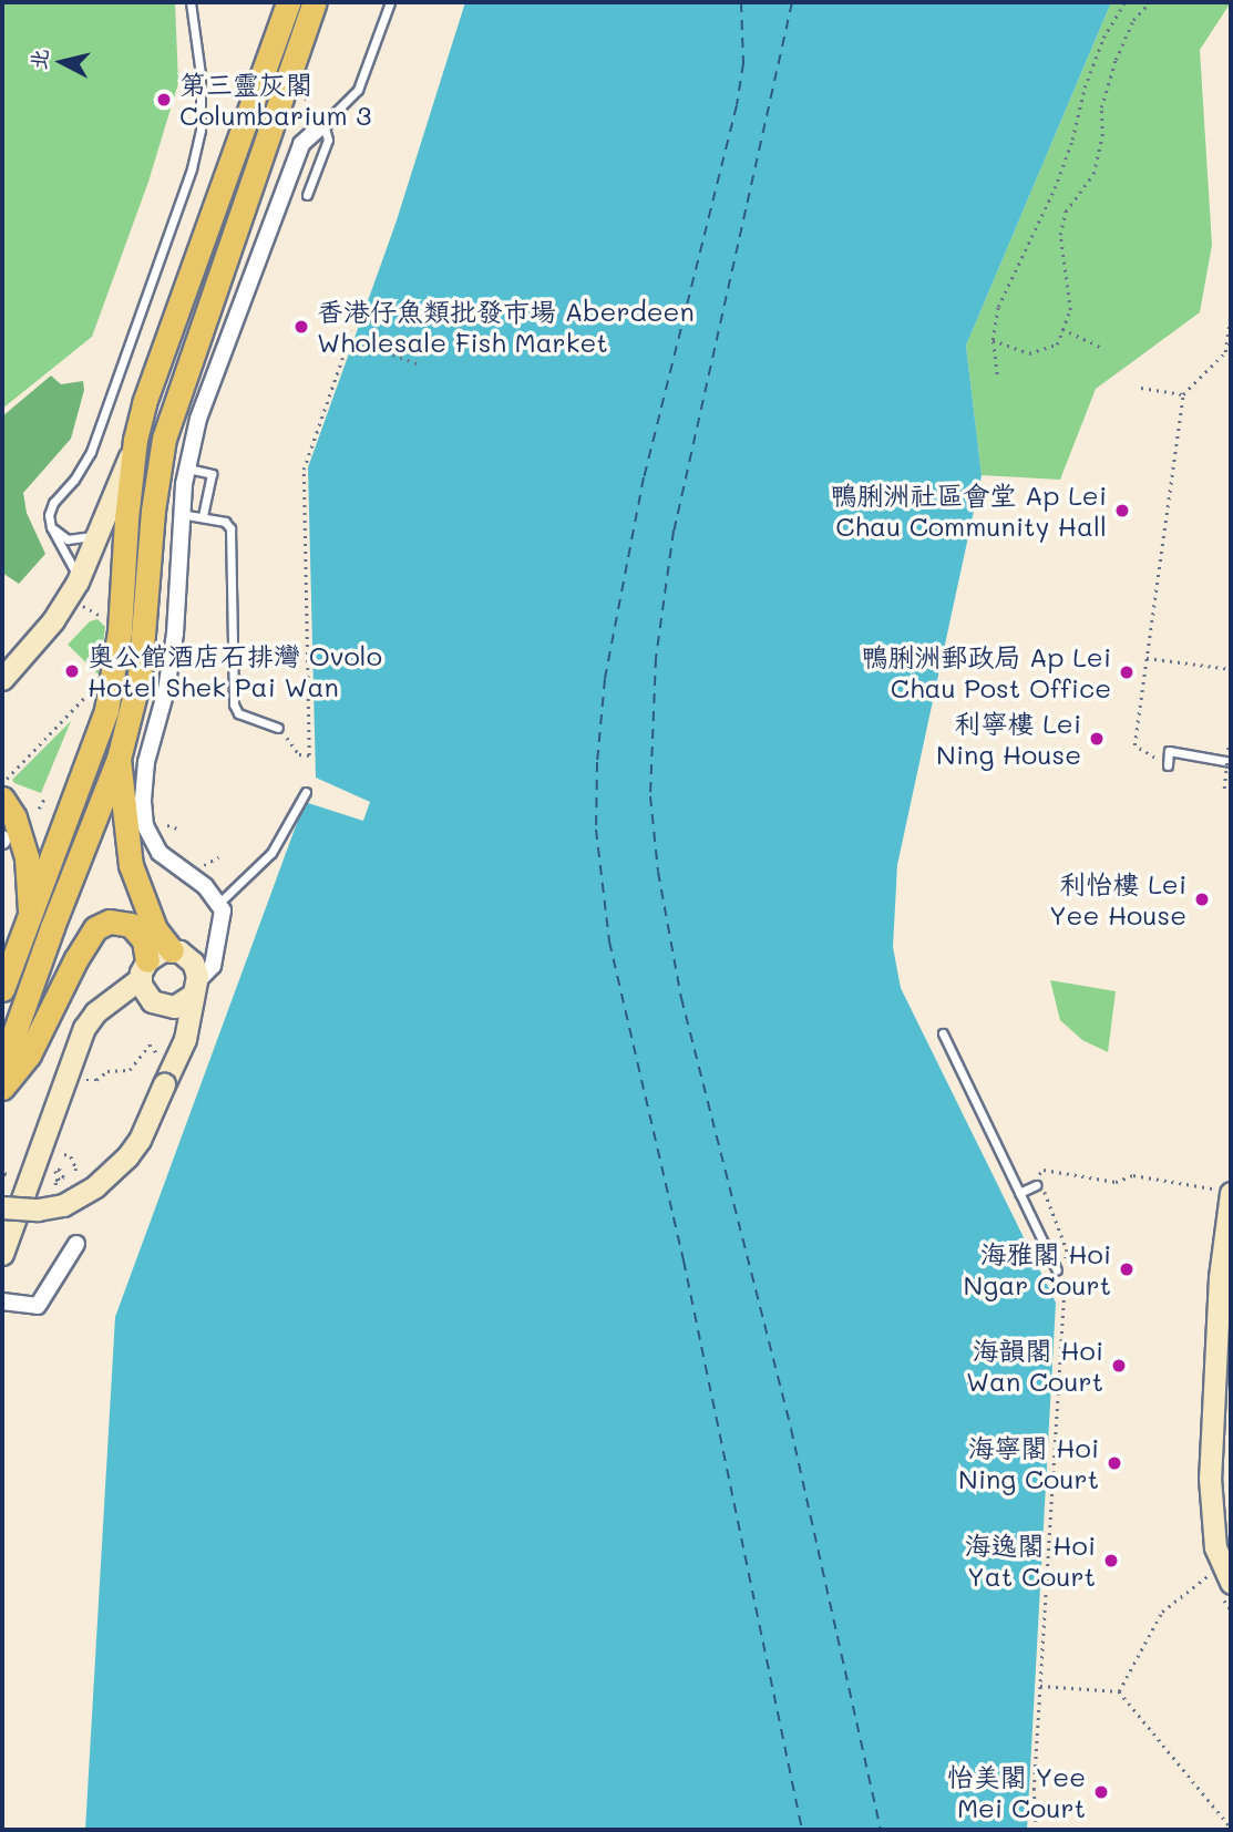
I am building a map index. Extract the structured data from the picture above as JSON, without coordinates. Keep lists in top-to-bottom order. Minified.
{"places":["第三靈灰閣 Columbarium 3","香港仔魚類批發市場 Aberdeen Wholesale Fish Market","鴨脷洲社區會堂 Ap Lei Chau Community Hall","奧公館酒店石排灣 Ovolo Hotel Shek Pai Wan","鴨脷洲郵政局 Ap Lei Chau Post Office","利寧樓 Lei Ning House","利怡樓 Lei Yee House","海雅閣 Hoi Ngar Court","海韻閣 Hoi Wan Court","海寧閣 Hoi Ning Court","海逸閣 Hoi Yat Court","怡美閣 Yee Mei Court"],"north":"left"}
